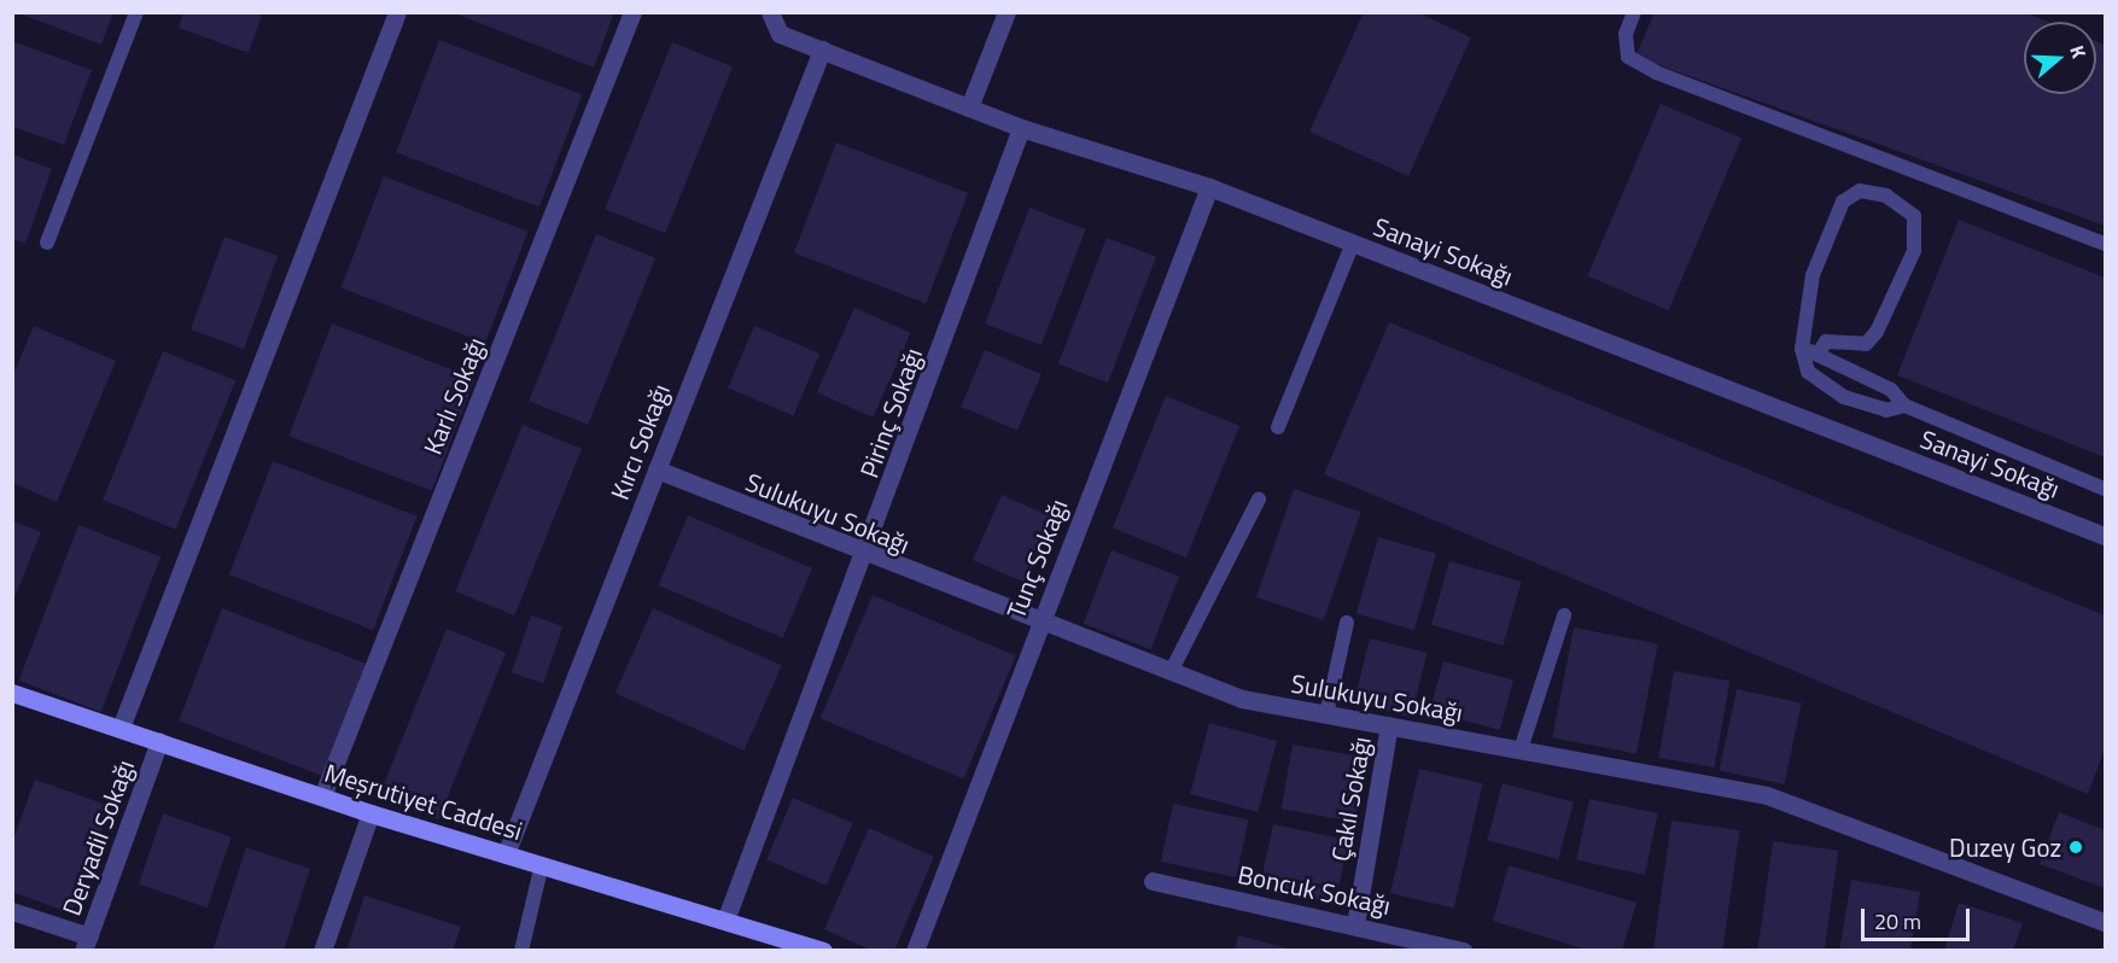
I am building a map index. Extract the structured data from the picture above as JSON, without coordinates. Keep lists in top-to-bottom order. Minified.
{"streets":{"main road":["Meşrutiyet Caddesi"],"street":["Sanayi Sokağı","Karlı Sokağı","Pirinç Sokağı","Kırcı Sokağı","Sulukuyu Sokağı","Tunç Sokağı","Çakıl Sokağı","Deryadil Sokağı","Boncuk Sokağı"]},"crossings":[["Sanayi Sokağı","Pirinç Sokağı"],["Sanayi Sokağı","Kırcı Sokağı"],["Sanayi Sokağı","Tunç Sokağı"],["Karlı Sokağı","Meşrutiyet Caddesi"],["Pirinç Sokağı","Sulukuyu Sokağı"],["Pirinç Sokağı","Meşrutiyet Caddesi"],["Kırcı Sokağı","Sulukuyu Sokağı"],["Kırcı Sokağı","Meşrutiyet Caddesi"],["Sulukuyu Sokağı","Tunç Sokağı"],["Sulukuyu Sokağı","Çakıl Sokağı"],["Çakıl Sokağı","Boncuk Sokağı"],["Meşrutiyet Caddesi","Deryadil Sokağı"]],"places":["Duzey Goz"],"scale_bar":"20 m","north":"right"}
